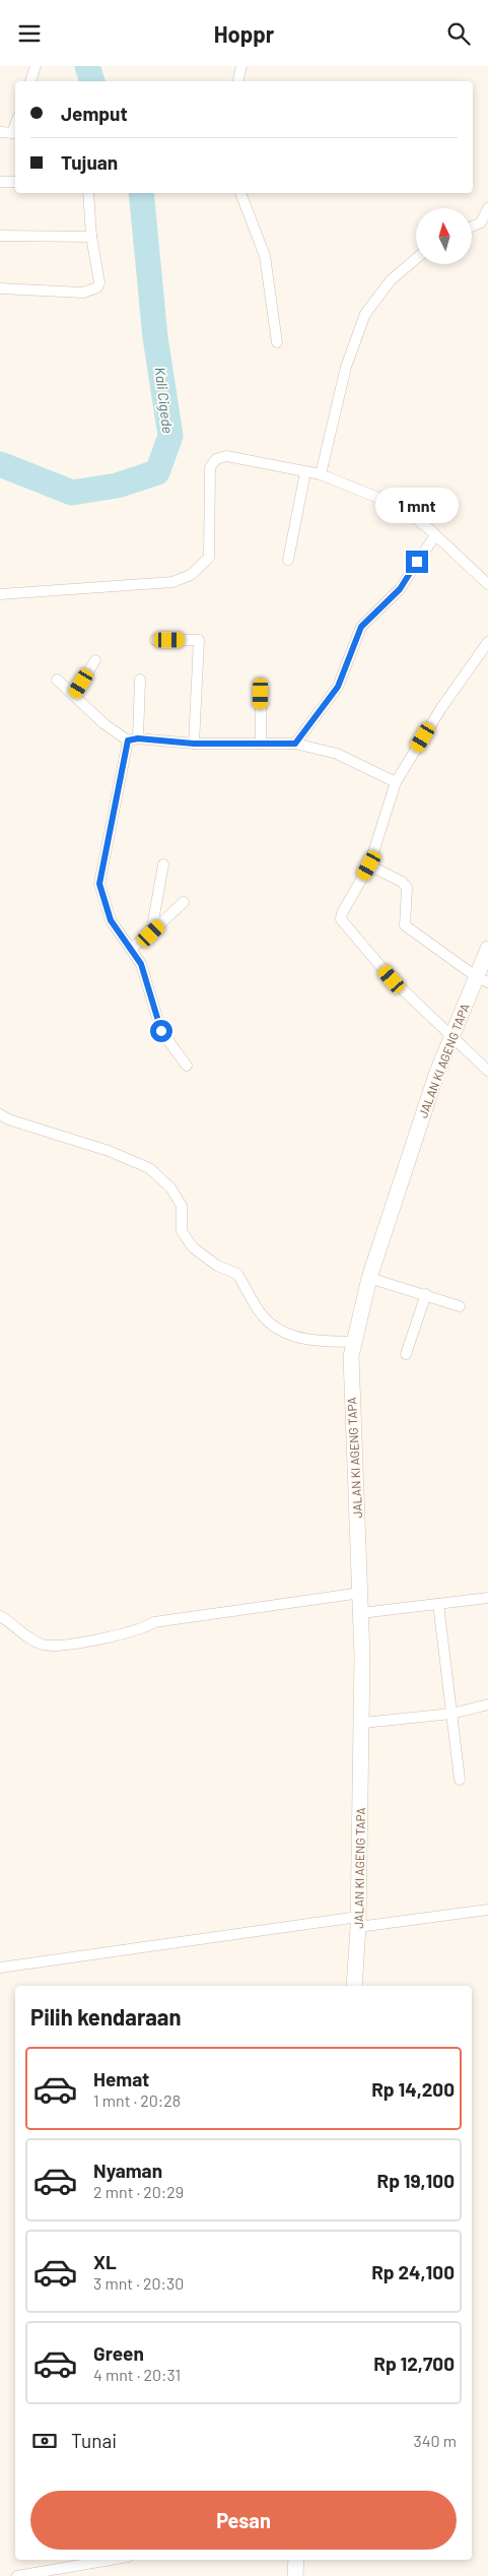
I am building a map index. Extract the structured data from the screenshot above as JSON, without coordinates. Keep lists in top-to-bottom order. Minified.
{"streets":{"street":["JALAN KI AGENG TAPA"]},"water":["Kali Cigede"],"north":"top","page":{"header":"Hoppr","banner":["Jemput","Tujuan"],"bubble":"1 mnt","heading":"Pilih kendaraan","list":[{"name":"Hemat","note":"1 mnt · 20:28","value":"Rp 14,200"},{"name":"Nyaman","note":"2 mnt · 20:29","value":"Rp 19,100"},{"name":"XL","note":"3 mnt · 20:30","value":"Rp 24,100"},{"name":"Green","note":"4 mnt · 20:31","value":"Rp 12,700"}],"pay":["Tunai","340 m"],"buttons":"Pesan"}}
